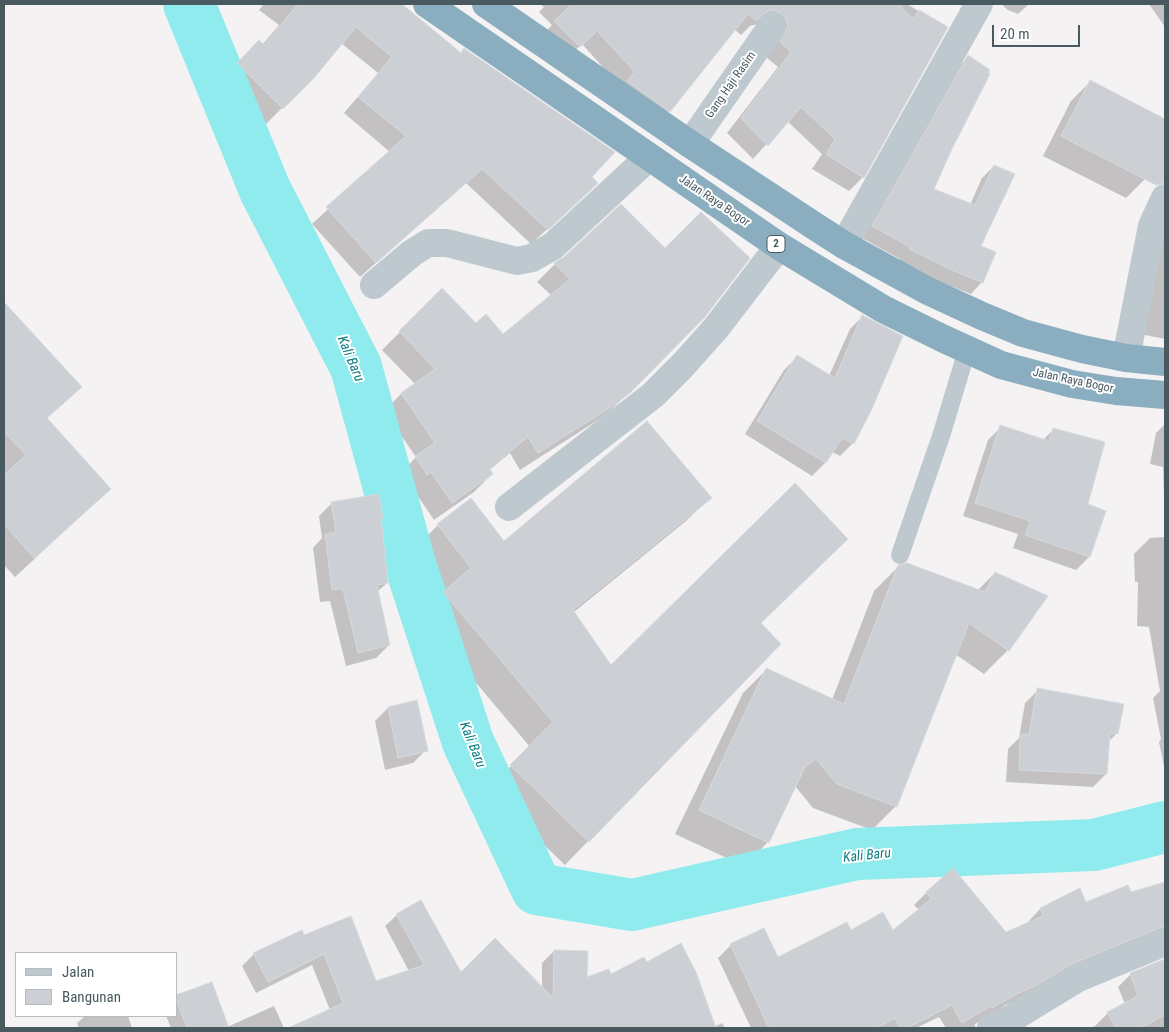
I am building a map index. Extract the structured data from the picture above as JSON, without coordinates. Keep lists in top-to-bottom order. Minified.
{"streets":{"highway":["Jalan Raya Bogor","2"],"street":["Gang Haji Rasim"]},"water":["Kali Baru"],"legend":["Jalan","Bangunan"],"scale_bar":"20 m"}
